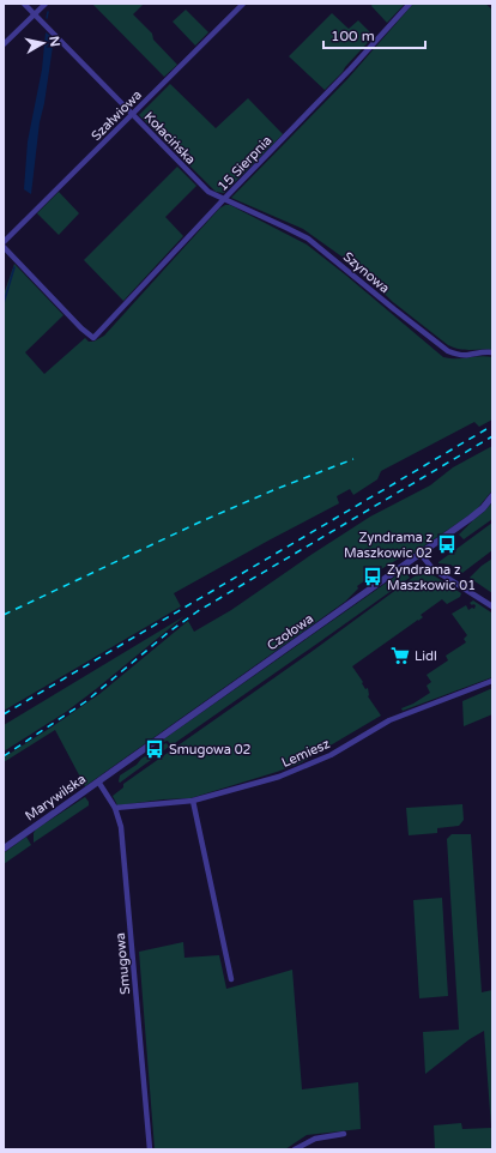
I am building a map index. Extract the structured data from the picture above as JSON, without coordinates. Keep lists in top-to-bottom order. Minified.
{"streets":{"street":["Szałwiowa","Kołacińska","15 Sierpnia","Szynowa","Czołowa","Lemiesz","Marywilska","Smugowa"]},"crossings":[["Szałwiowa","Kołacińska"],["Kołacińska","15 Sierpnia"],["Kołacińska","Szynowa"],["15 Sierpnia","Szynowa"],["Czołowa","Marywilska"],["Czołowa","Smugowa"],["Lemiesz","Smugowa"],["Marywilska","Smugowa"]],"places":{"bus stop":["Zyndrama z Maszkowic 02","Zyndrama z Maszkowic 01","Smugowa 02"],"supermarket":["Lidl"]},"scale_bar":"100 m","north":"right"}
